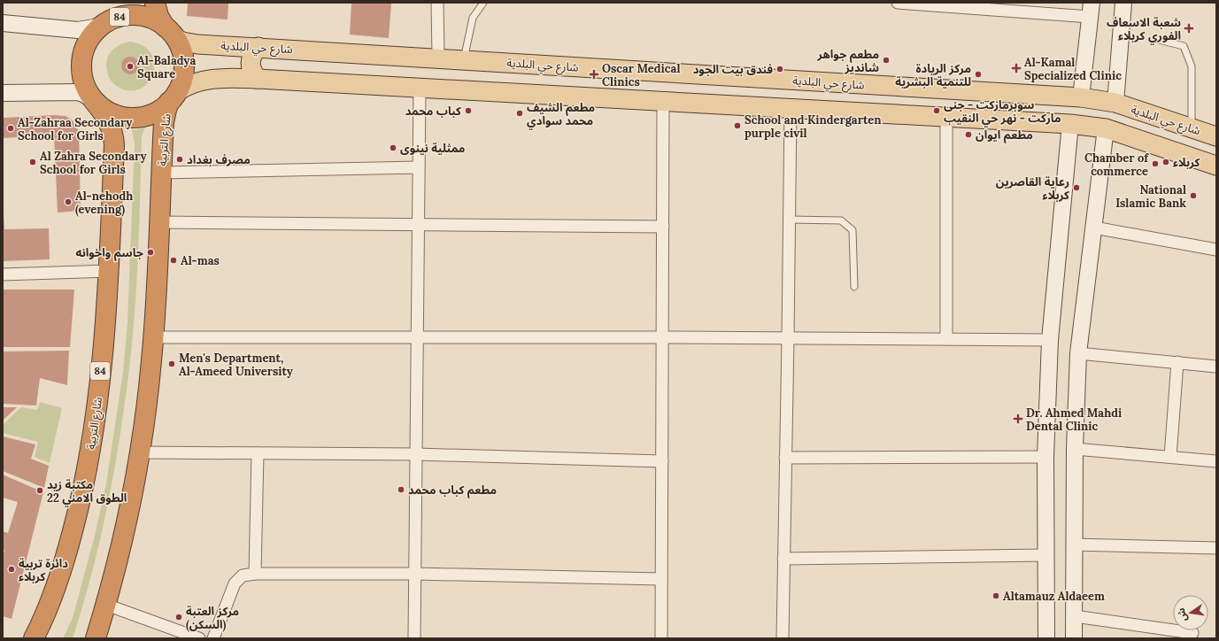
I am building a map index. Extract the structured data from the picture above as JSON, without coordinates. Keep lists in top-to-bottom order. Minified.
{"streets":{"highway":["84","شارع التربية"],"main road":["شارع حي البلدية"]},"crossings":[["84","شارع حي البلدية"],["84","شارع التربية"],["شارع حي البلدية","شارع التربية"]],"places":{"health":["شعبة الاسعاف الفوري كربلاء","Al-Kamal Specialized Clinic","Oscar Medical Clinics","Dr. Ahmed Mahdi Dental Clinic"],"other":["مطعم جواهر شانديز","Al-Baladya Square","فندق بيت الجود","مركز الريادة للتنمية البشرية","كباب محمد","سوبرماركت - جنى ماركت - نهر حي النقيب","مطعم الشيف محمد سوادي","School and Kindergarten purple civil","Al-Zahraa Secondary School for Girls","مطعم ايوان","ممثلية نينوى","مصرف بغداد","Al Zahra Secondary School for Girls","كربلاء","Chamber of commerce","رعاية القاصرين كربلاء","National Islamic Bank","Al-nehodh (evening)","جاسم واخوانه","Al-mas","Men's Department, Al-Ameed University","مطعم كباب محمد","مكتبة زيد الطوق الامني 22","دائرة تربية كربلاء","Altamauz Aldaeem","مركز العتبة (السكن)"]},"north":"left"}
